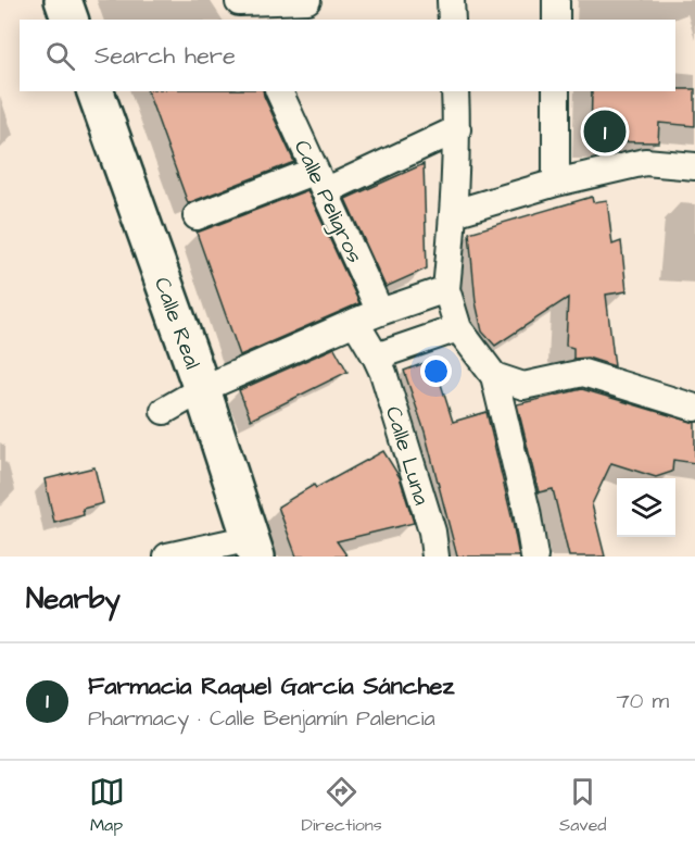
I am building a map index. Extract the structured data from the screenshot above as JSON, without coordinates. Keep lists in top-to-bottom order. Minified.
{"streets":{"street":["Calle Peligros","Calle Real","Calle Luna"]},"page":{"search":"Search here","pins":"1","heading":"Nearby","list":[{"mark":"1","name":"Farmacia Raquel García Sánchez","note":"Pharmacy · Calle Benjamín Palencia","value":"70 m"}],"nav":["Map","Directions","Saved"]}}
